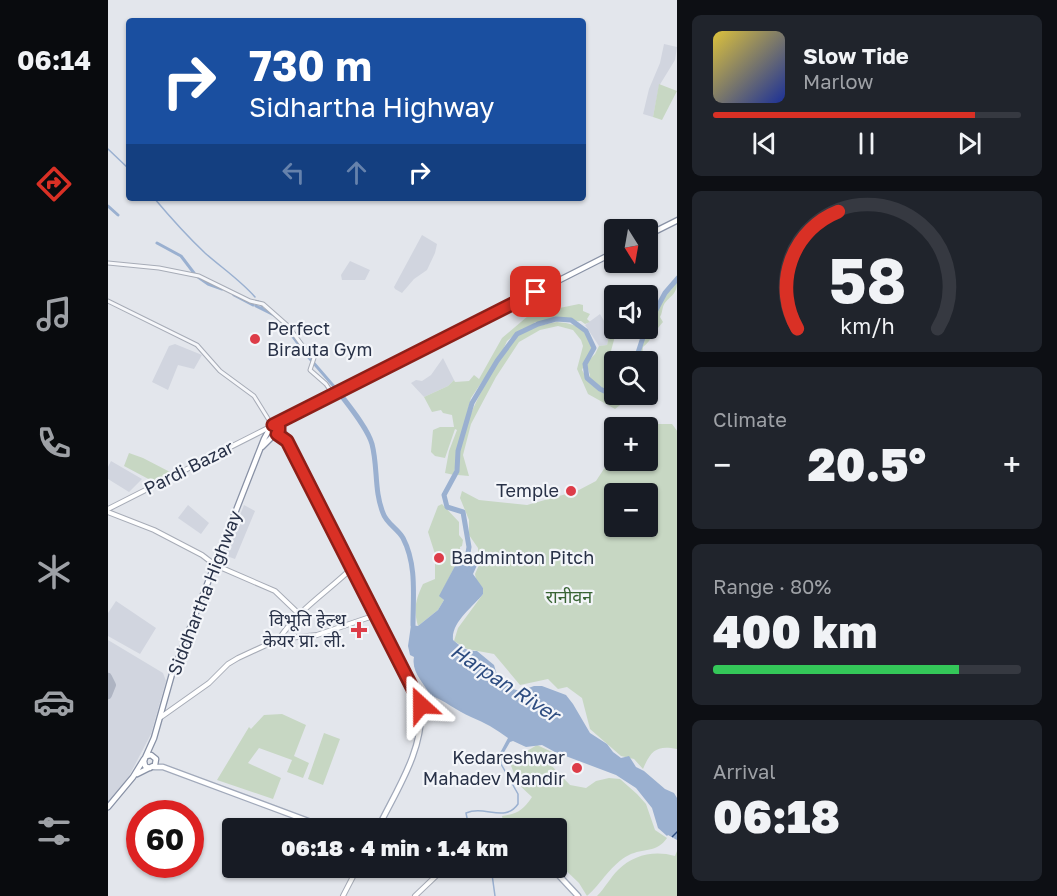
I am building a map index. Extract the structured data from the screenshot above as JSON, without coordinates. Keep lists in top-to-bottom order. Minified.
{"streets":{"main road":["Pardi Bazar","Siddhartha Highway"]},"crossings":[["Pardi Bazar","Siddhartha Highway"]],"water":["Harpan River"],"parks":["रानीवन"],"places":{"other":["Perfect Birauta Gym","Temple","Badminton Pitch","Kedareshwar Mahadev Mandir"],"health":["विभूति हेल्थ केयर प्रा. ली."]},"north":"bottom","page":{"tabs":"06:14","turn":["730 m","Sidhartha Highway"],"song":["Slow Tide","Marlow"],"map_buttons":["+","−"],"tile":["Climate",["Range · 80%","400 km"],["Arrival","06:18"]],"heat":["−","20.5°","+"],"limit":"60","trip":"06:18 · 4 min · 1.4 km","gauge":["58","km/h"]}}
